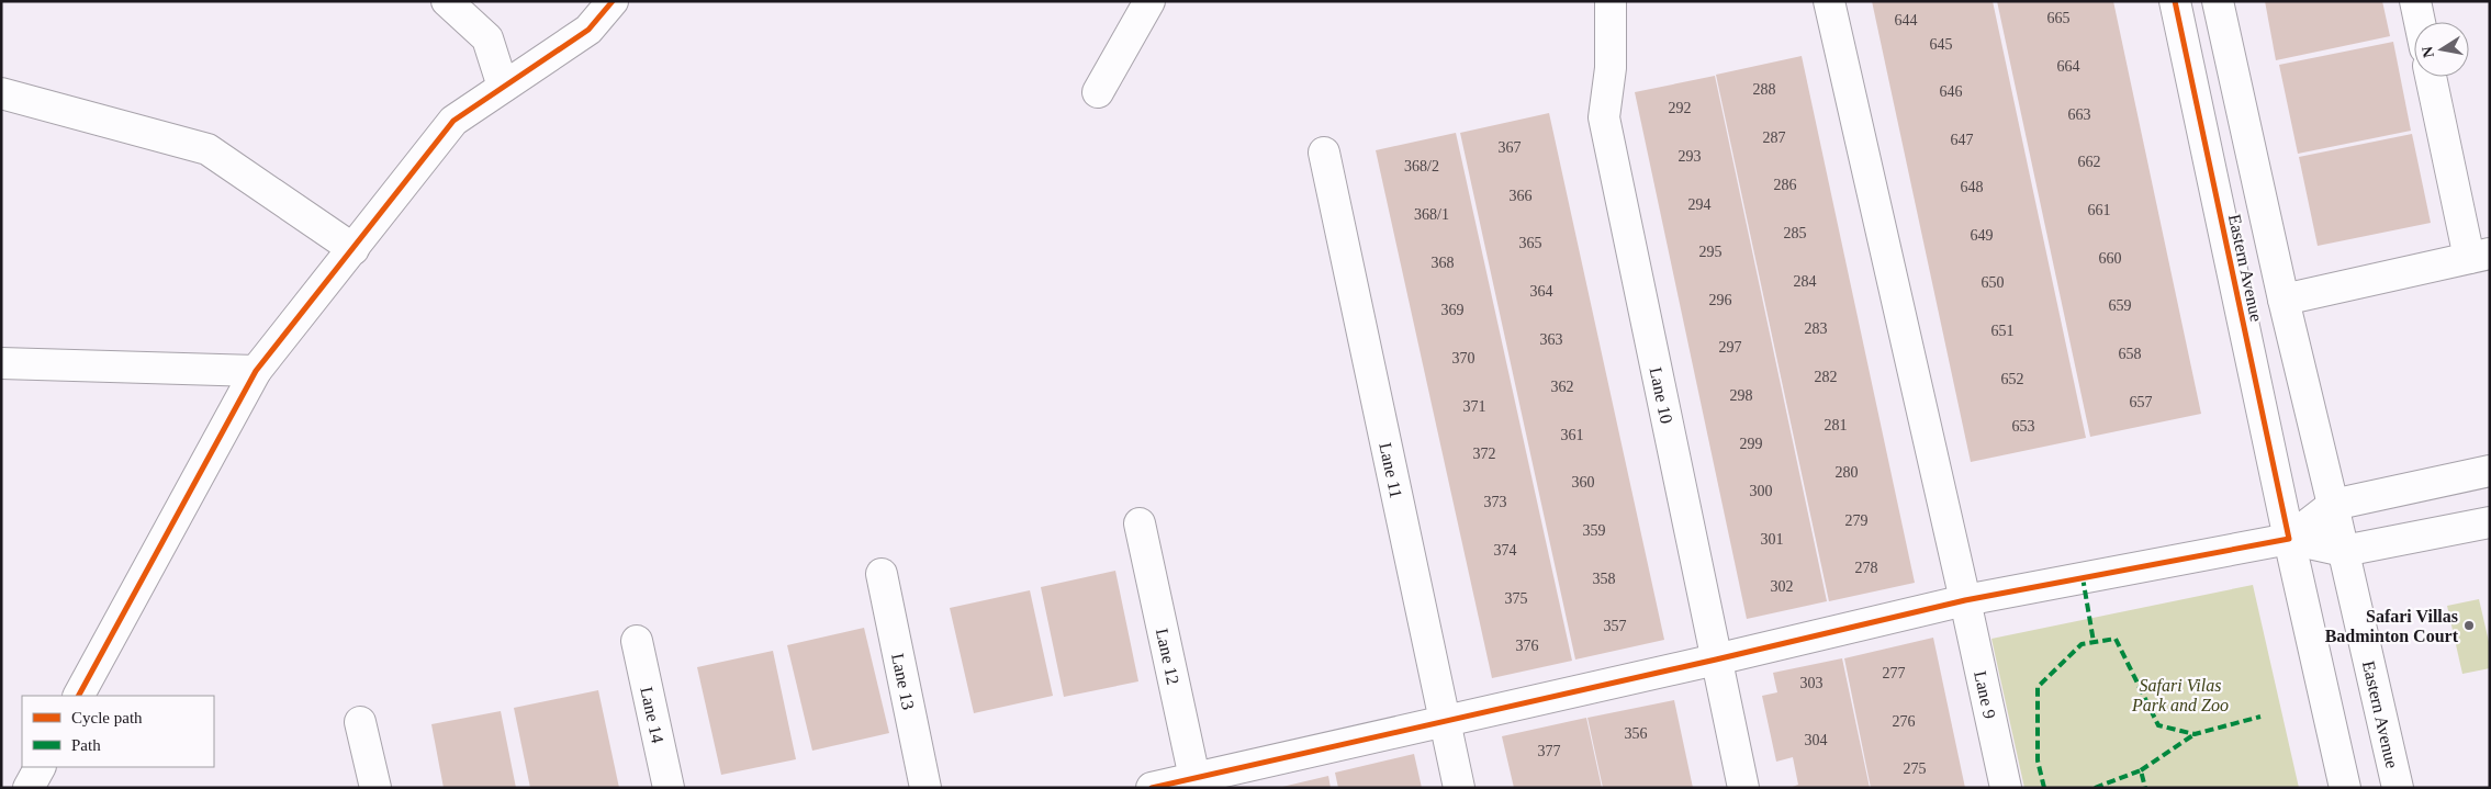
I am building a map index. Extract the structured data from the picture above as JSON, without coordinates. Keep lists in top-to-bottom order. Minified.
{"streets":{"street":["Eastern Avenue","Lane 10","Lane 11","Lane 12","Lane 13","Lane 9","Lane 14"]},"parks":["Safari Vilas Park and Zoo"],"places":["Safari Villas Badminton Court"],"house_numbers":["665","644","645","664","288","646","292","663","287","647","367","293","662","368/2","286","648","366","294","661","368/1","285","649","365","295","660","368","284","650","364","296","659","369","283","651","363","297","658","370","282","652","362","298","657","371","281","653","361","299","372","280","360","300","373","279","359","301","374","278","358","302","375","357","376","277","303","276","356","304","377","275"],"legend":["Cycle path","Path"],"north":"left"}
